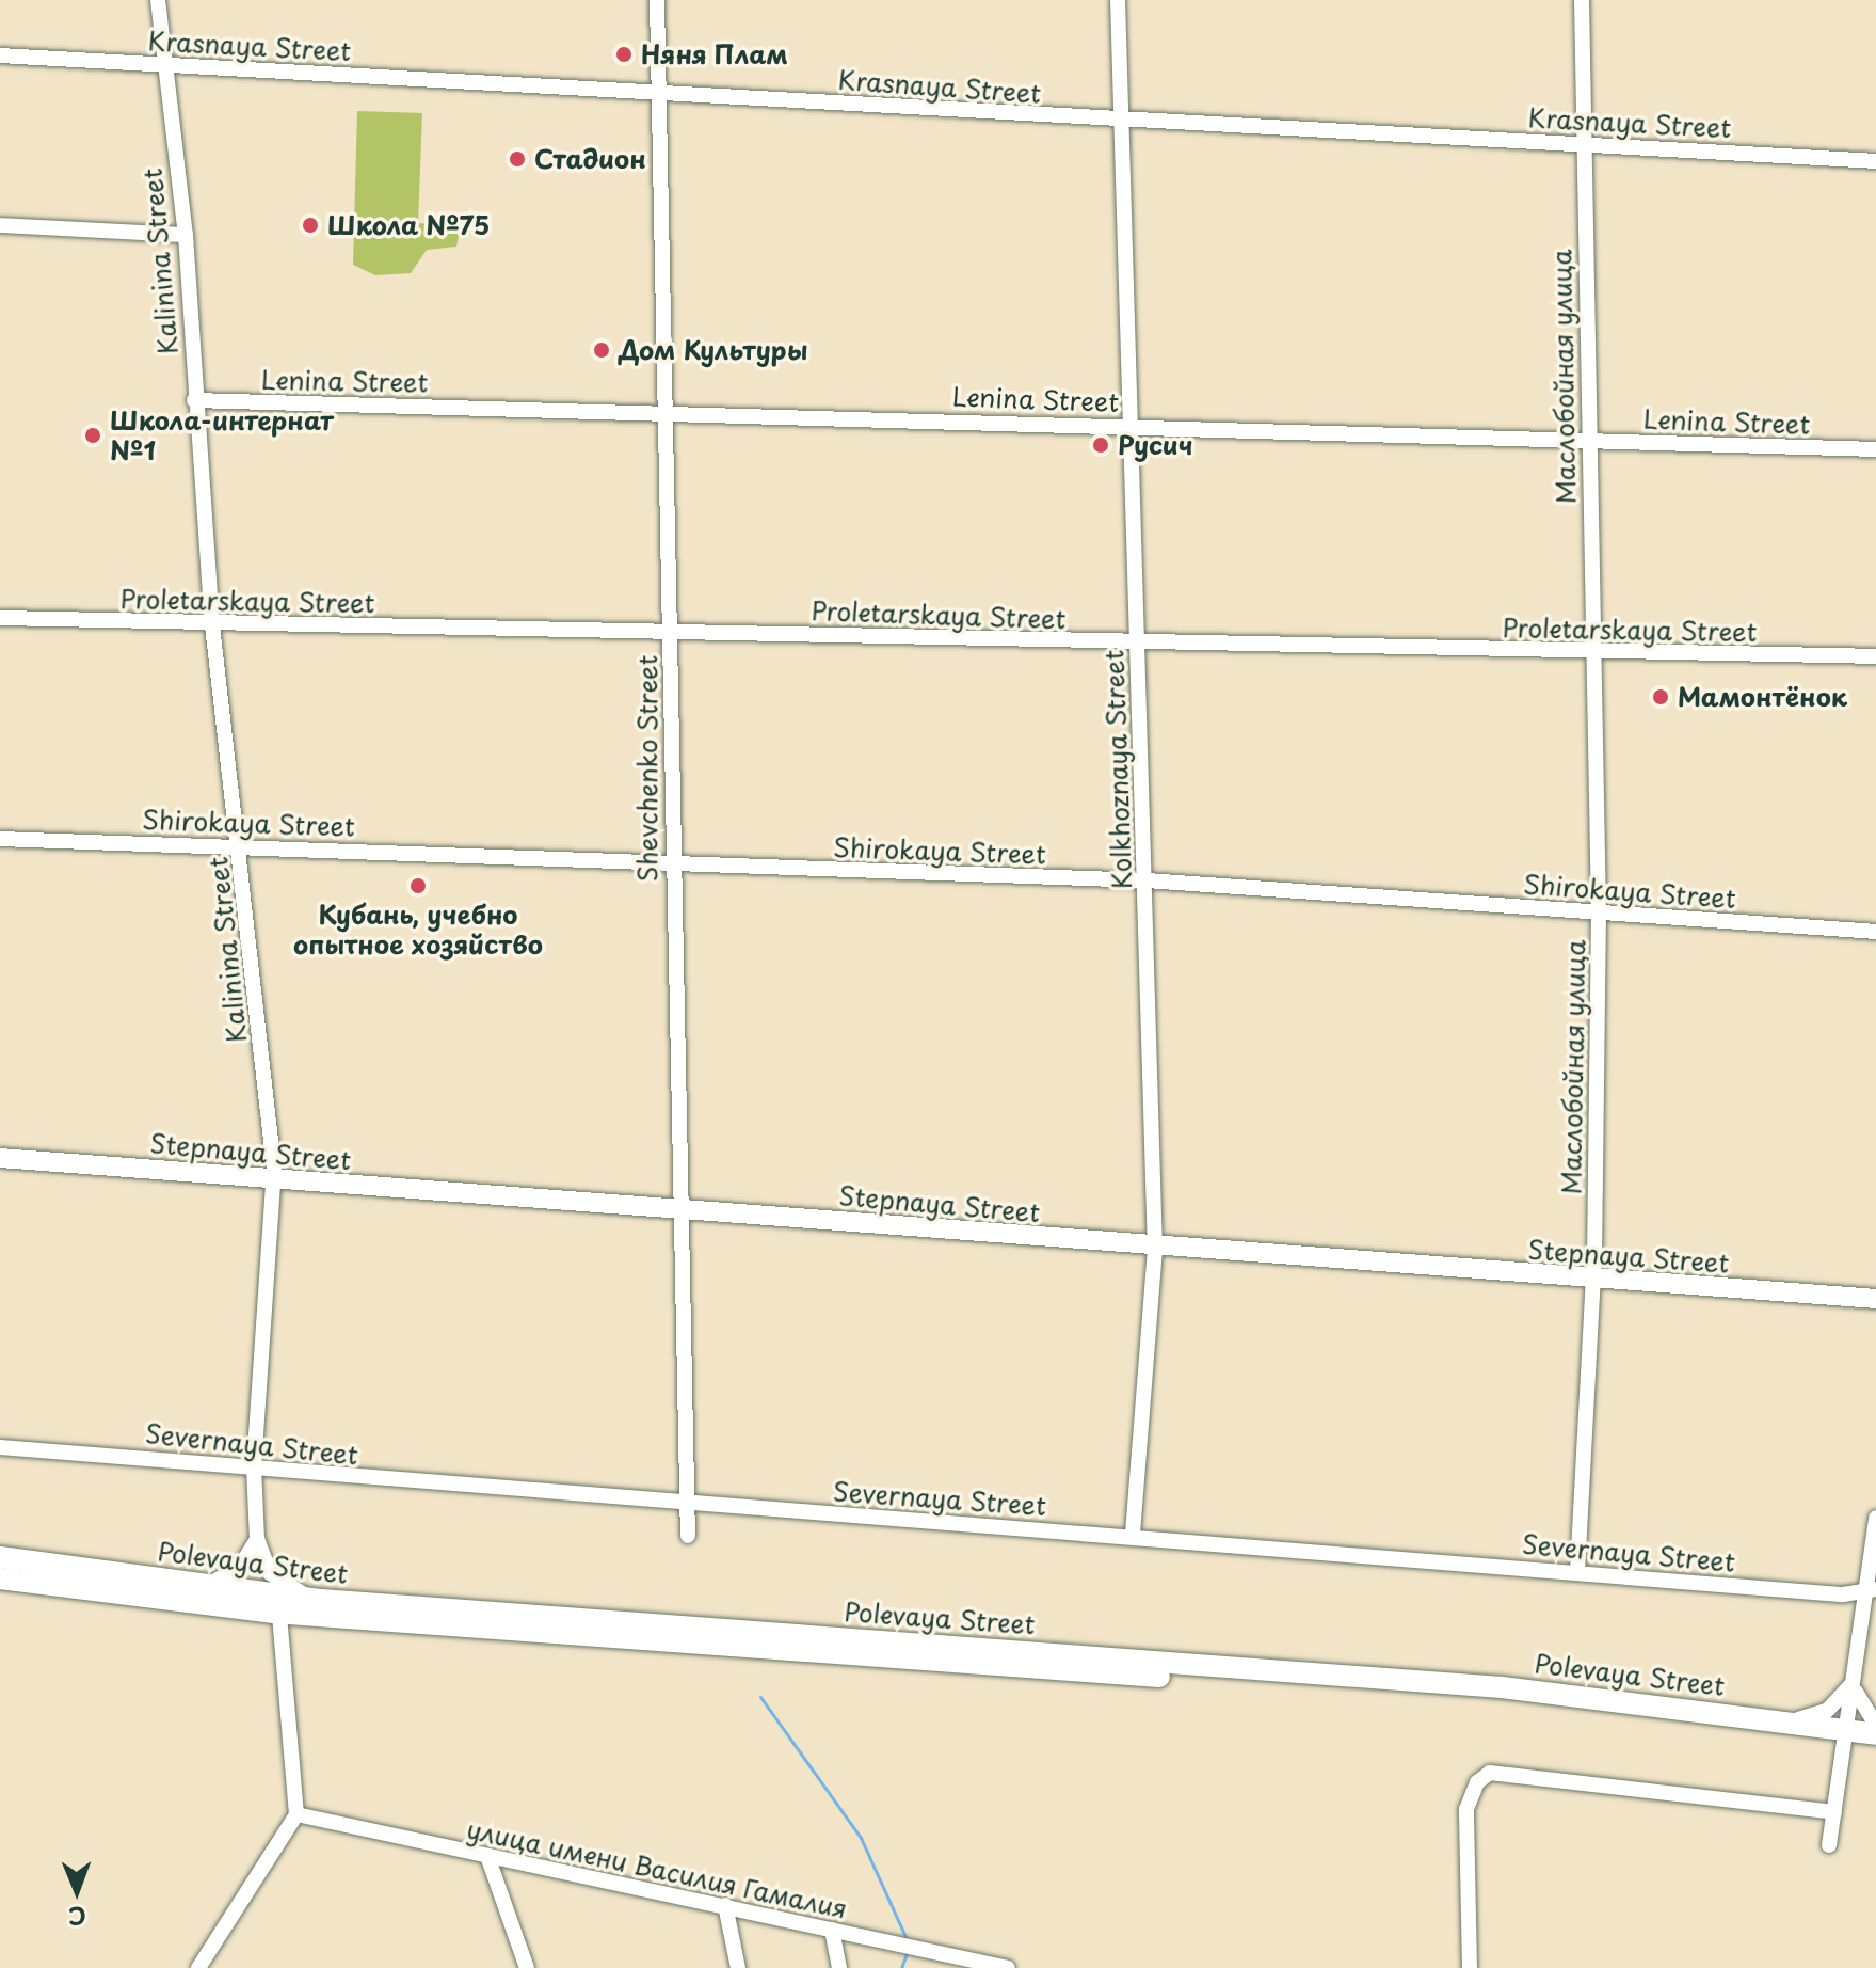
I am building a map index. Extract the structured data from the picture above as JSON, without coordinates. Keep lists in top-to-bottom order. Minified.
{"streets":{"highway":["Polevaya Street"],"main road":["Stepnaya Street"],"street":["Krasnaya Street","Kalinina Street","Маслобойная улица","Lenina Street","Proletarskaya Street","Shevchenko Street","Kolkhoznaya Street","Shirokaya Street","Severnaya Street","улица имени Василия Гамалия"]},"crossings":[["Krasnaya Street","Kalinina Street"],["Krasnaya Street","Маслобойная улица"],["Krasnaya Street","Shevchenko Street"],["Krasnaya Street","Kolkhoznaya Street"],["Kalinina Street","Lenina Street"],["Kalinina Street","Proletarskaya Street"],["Kalinina Street","Shirokaya Street"],["Kalinina Street","Stepnaya Street"],["Kalinina Street","Severnaya Street"],["Маслобойная улица","Lenina Street"],["Маслобойная улица","Proletarskaya Street"],["Маслобойная улица","Shirokaya Street"],["Маслобойная улица","Stepnaya Street"],["Маслобойная улица","Severnaya Street"],["Lenina Street","Shevchenko Street"],["Lenina Street","Kolkhoznaya Street"],["Proletarskaya Street","Shevchenko Street"],["Proletarskaya Street","Kolkhoznaya Street"],["Shevchenko Street","Shirokaya Street"],["Shevchenko Street","Stepnaya Street"],["Shevchenko Street","Severnaya Street"],["Kolkhoznaya Street","Shirokaya Street"],["Kolkhoznaya Street","Stepnaya Street"],["Kolkhoznaya Street","Severnaya Street"]],"places":["Няня Плам","Стадион","Школа №75","Дом Культуры","Школа-интернат №1","Русич","Мамонтёнок","Кубань, учебно опытное хозяйство"],"north":"bottom"}
